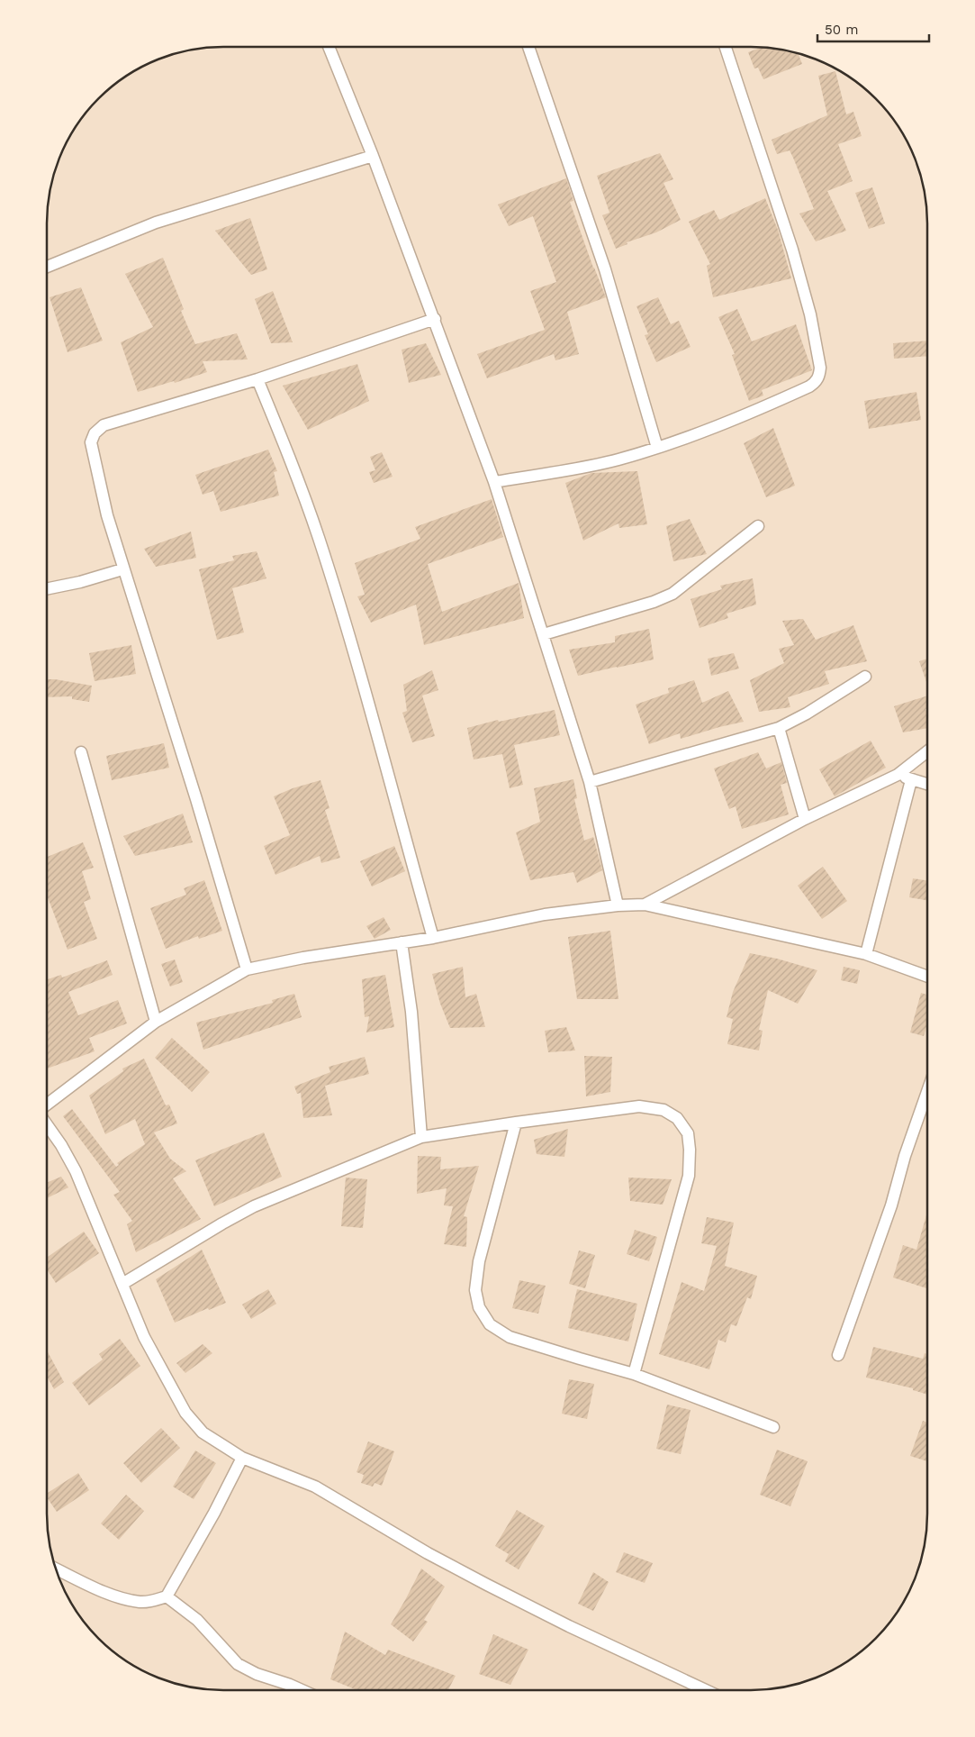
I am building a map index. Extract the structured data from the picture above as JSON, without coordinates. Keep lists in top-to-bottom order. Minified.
{"scale_bar":"50 m"}
